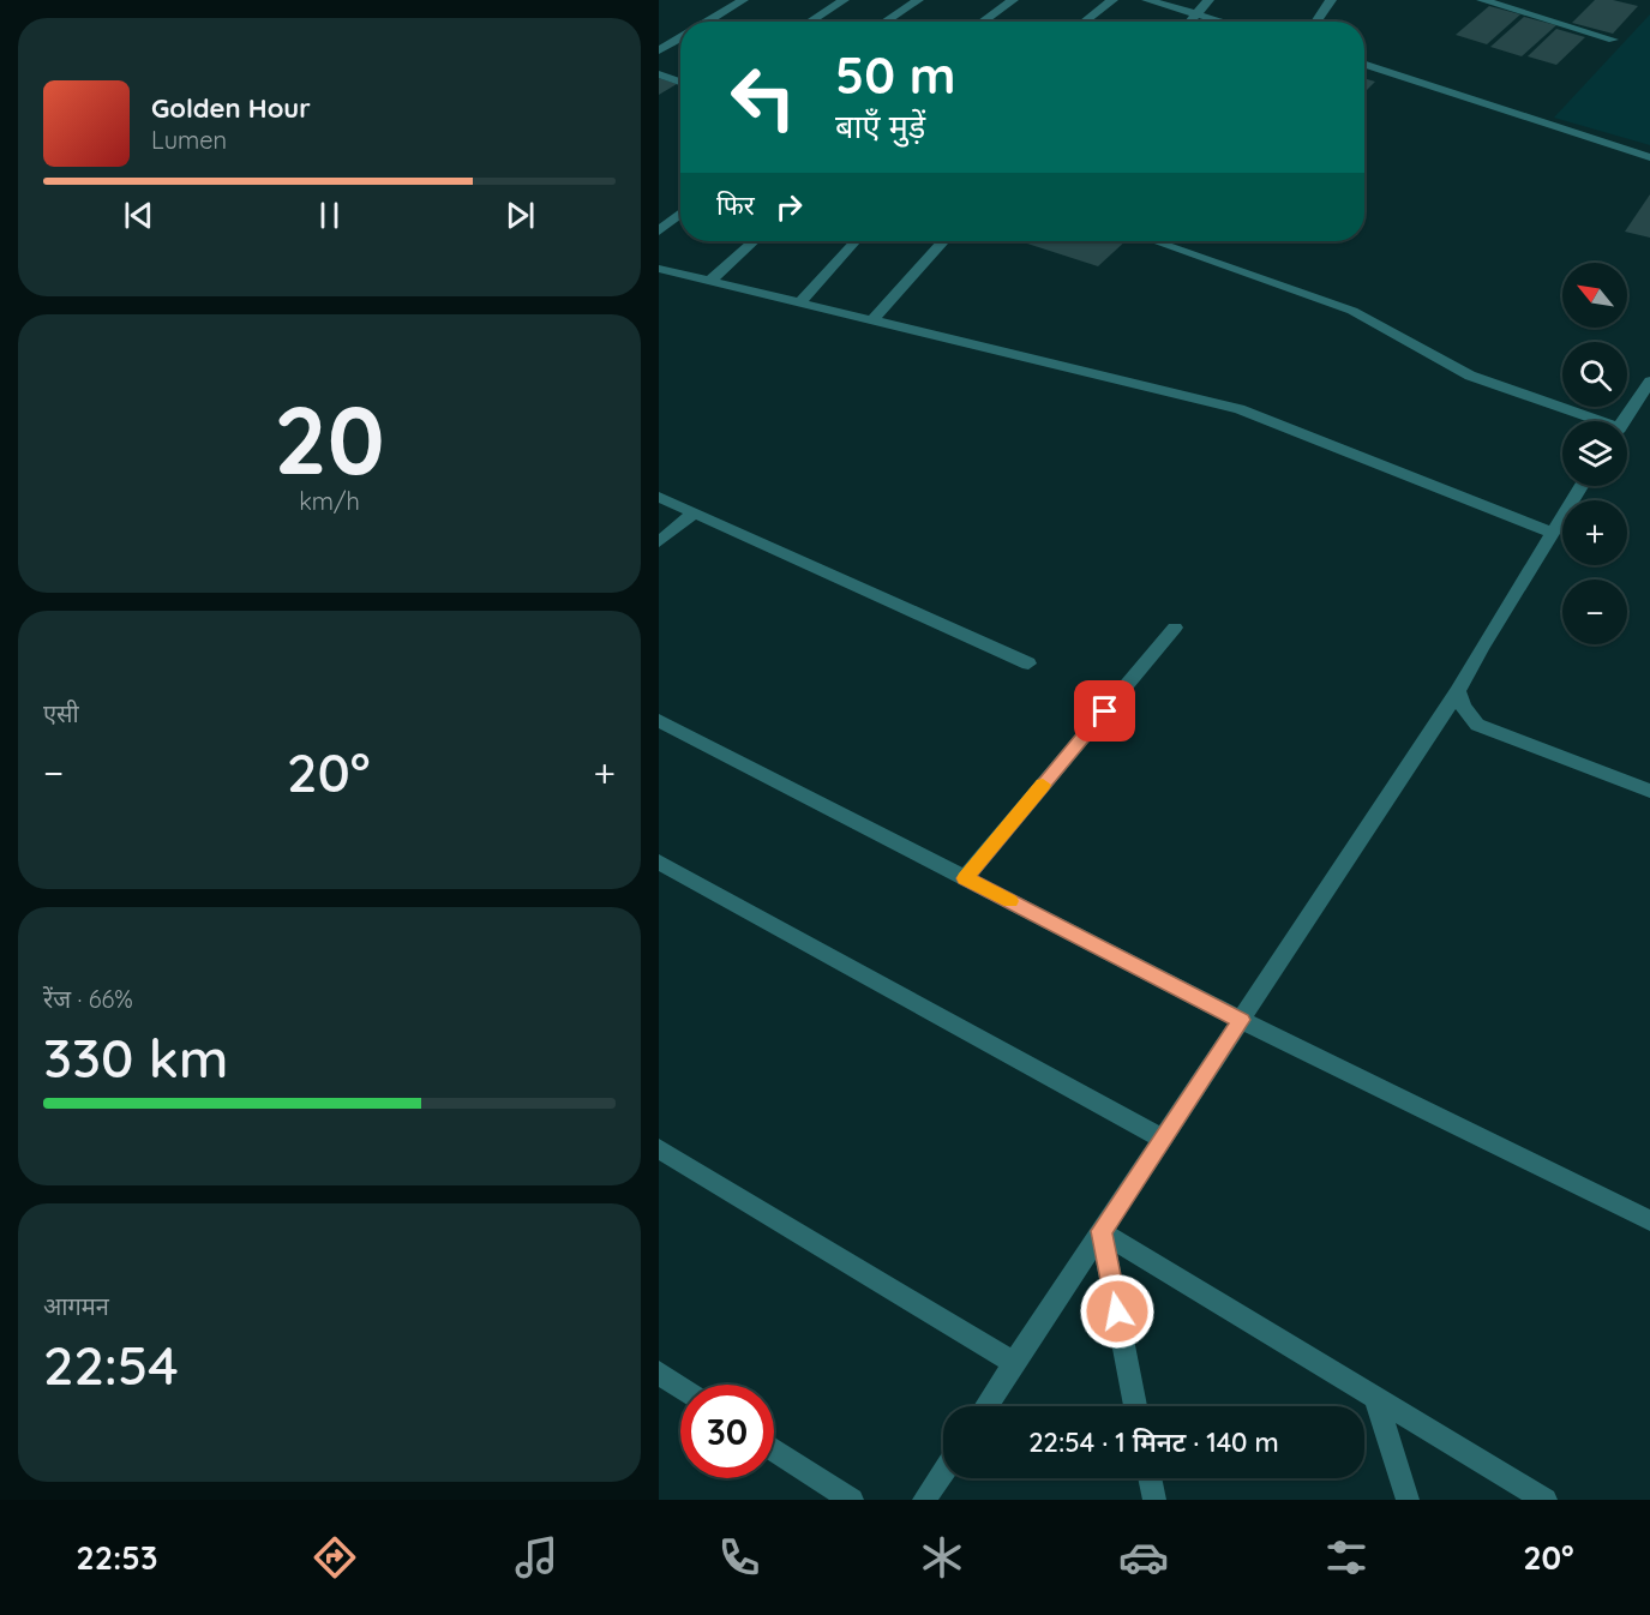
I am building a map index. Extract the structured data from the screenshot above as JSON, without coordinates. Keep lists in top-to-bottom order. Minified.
{"north":"top left","page":{"turn":["50 m","बाएँ मुड़ें"],"song":["Golden Hour","Lumen"],"then":"फिर","map_buttons":["+","−"],"tile":[["20","km/h"],"एसी",["रेंज · 66%","330 km"],["आगमन","22:54"]],"heat":["−","20°","+"],"limit":"30","trip":"22:54 · 1 मिनट · 140 m","tabs":["22:53","20°"]}}
